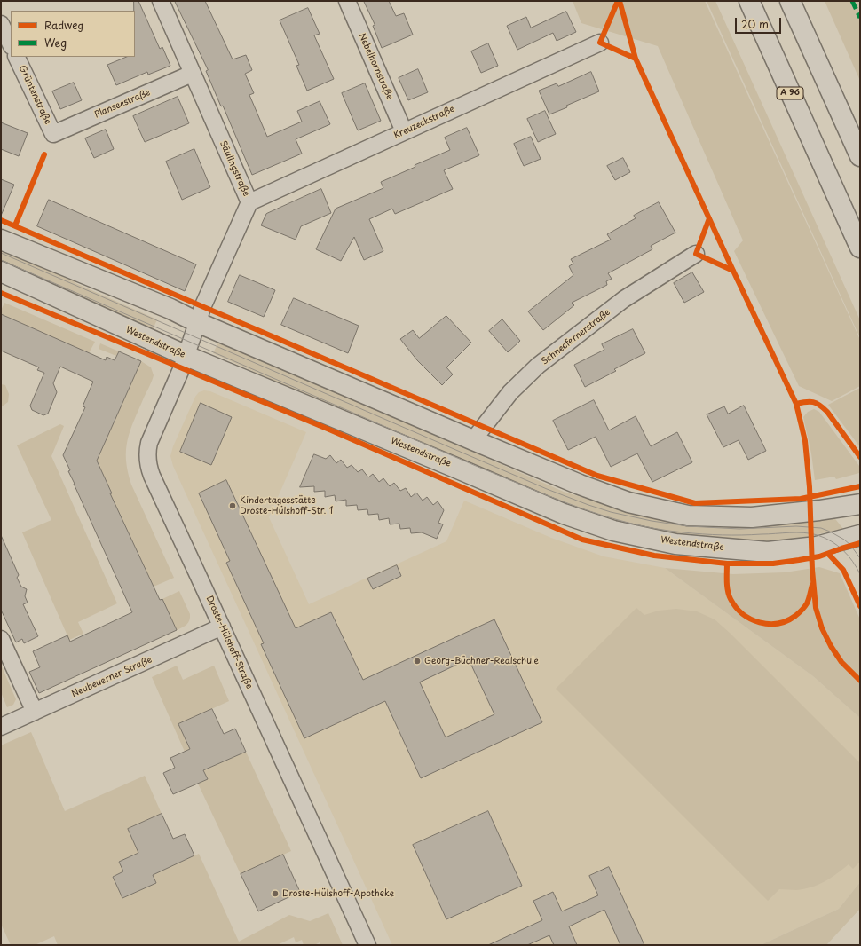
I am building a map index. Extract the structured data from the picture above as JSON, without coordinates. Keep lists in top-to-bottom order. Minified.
{"streets":{"main road":["A 96","Westendstraße"],"street":["Nebelhornstraße","Grüntenstraße","Planseestraße","Kreuzeckstraße","Säulingstraße","Schneefernerstraße","Droste-Hülshoff-Straße","Neubeuerner Straße"]},"crossings":[["Nebelhornstraße","Kreuzeckstraße"],["Grüntenstraße","Planseestraße"],["Planseestraße","Säulingstraße"],["Kreuzeckstraße","Säulingstraße"],["Säulingstraße","Droste-Hülshoff-Straße"],["Westendstraße","Droste-Hülshoff-Straße"],["Droste-Hülshoff-Straße","Neubeuerner Straße"]],"places":["Kindertagesstätte Droste-Hülshoff-Str. 1","Georg-Büchner-Realschule","Droste-Hülshoff-Apotheke"],"legend":["Radweg","Weg"],"scale_bar":"20 m"}
